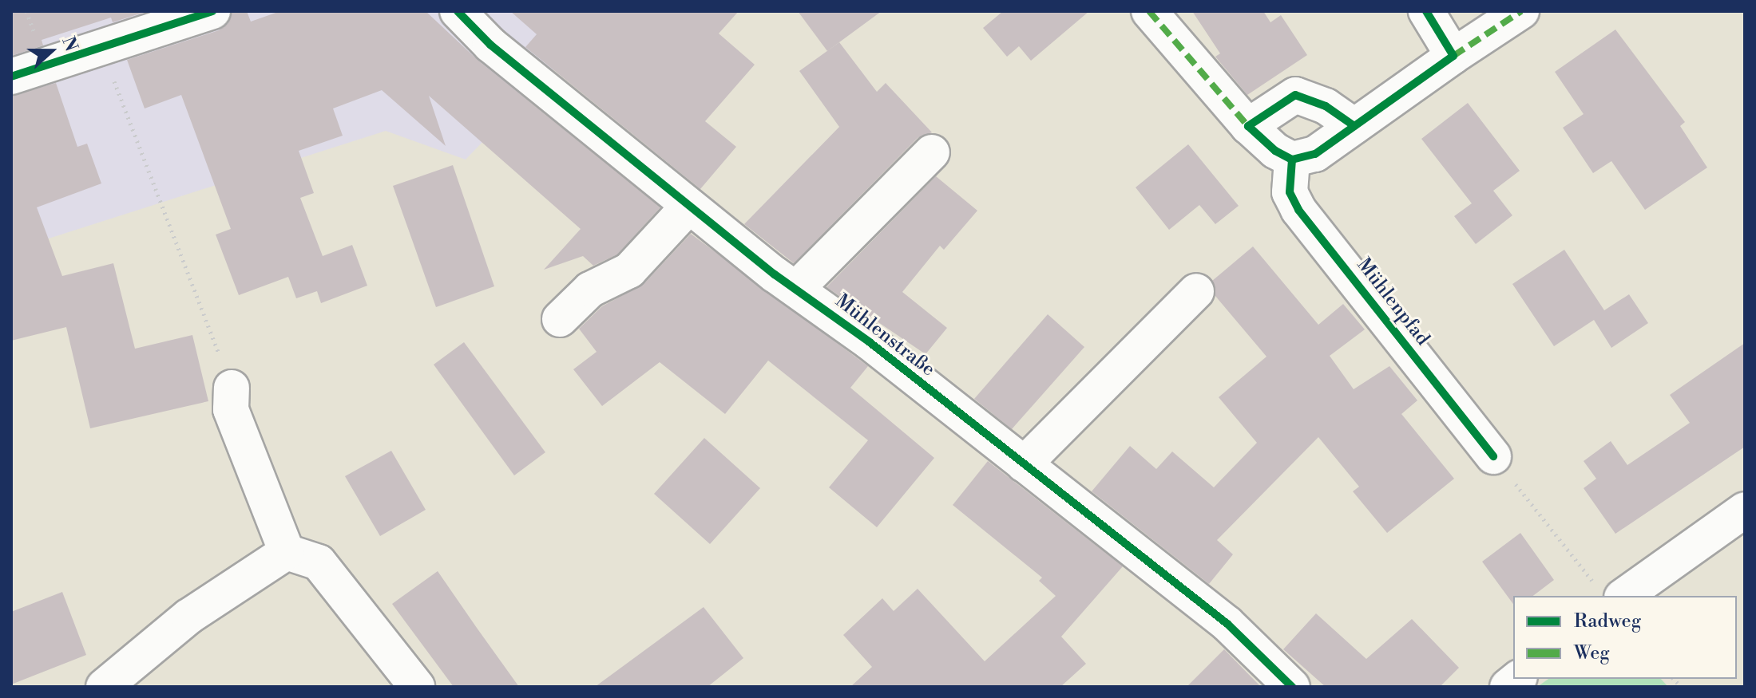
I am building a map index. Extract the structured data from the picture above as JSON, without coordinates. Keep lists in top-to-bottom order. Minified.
{"streets":{"street":["Mühlenpfad","Mühlenstraße"]},"legend":["Radweg","Weg"],"north":"right"}
